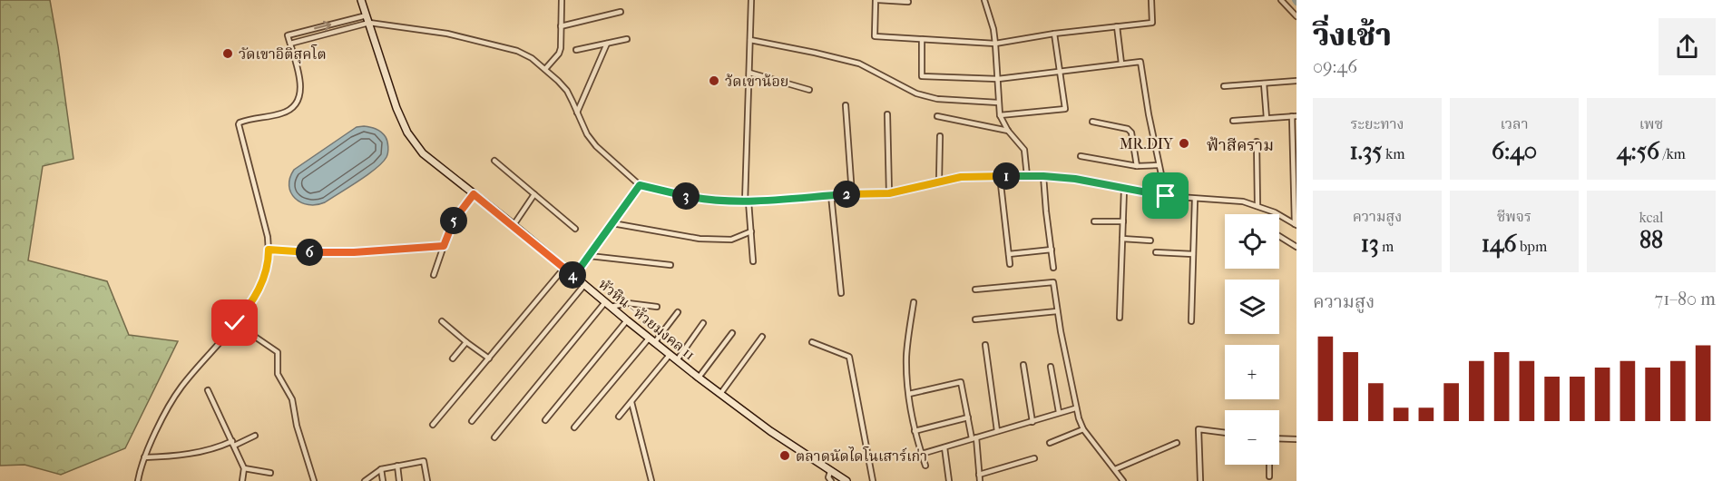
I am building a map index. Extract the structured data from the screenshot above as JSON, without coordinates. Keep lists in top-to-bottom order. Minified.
{"streets":{"street":["หัวหิน - ห้วยมงคล 11"]},"districts":["ฟ้าสีคราม"],"places":["วัดเขาอิติสุคโต","ว้ดเขาน้อย","MR.DIY","ตลาดนัดไดโนเสาร์เก่า"],"page":{"heading":["วิ่งเช้า","09:46"],"stats":[["ระยะทาง","1.35 km"],["เวลา","6:40"],["เพซ","4:56 /km"],["ความสูง","13 m"],["ชีพจร","146 bpm"],["kcal","88"]],"pins":["1","2","3","5","6","4"],"map_buttons":["+","−"],"chart":["ความสูง","71–80 m"]}}
